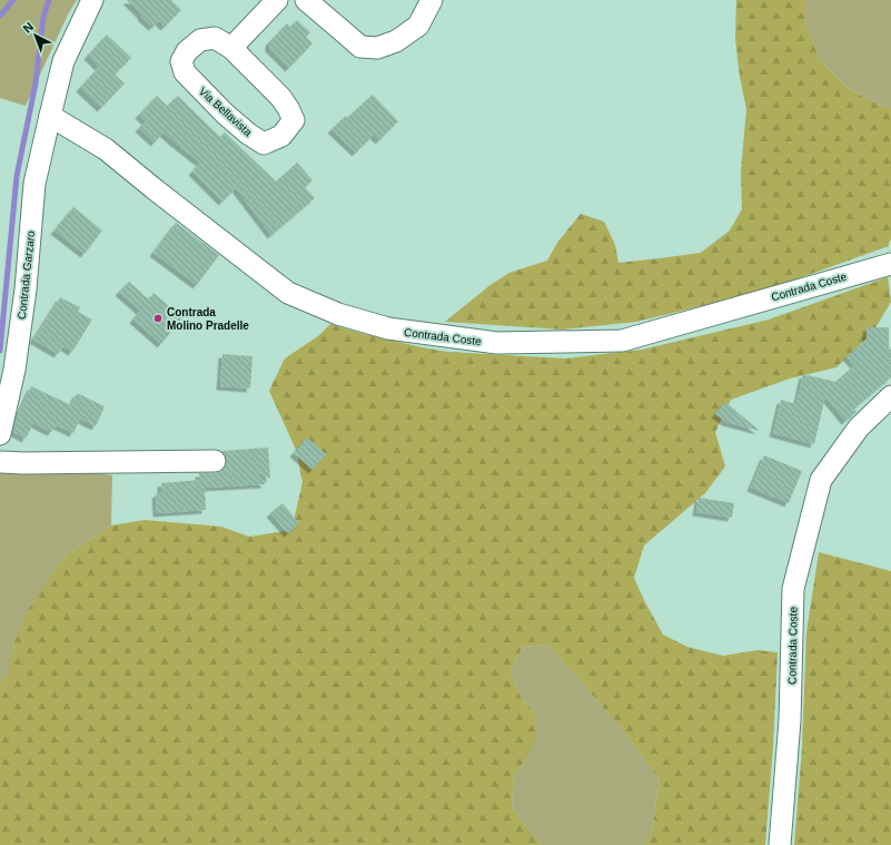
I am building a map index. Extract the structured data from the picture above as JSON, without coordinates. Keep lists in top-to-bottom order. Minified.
{"streets":{"street":["Via Bellavista","Contrada Garzaro","Contrada Coste"]},"crossings":[["Contrada Garzaro","Contrada Coste"]],"places":["Contrada Molino Pradelle"],"north":"top left"}
